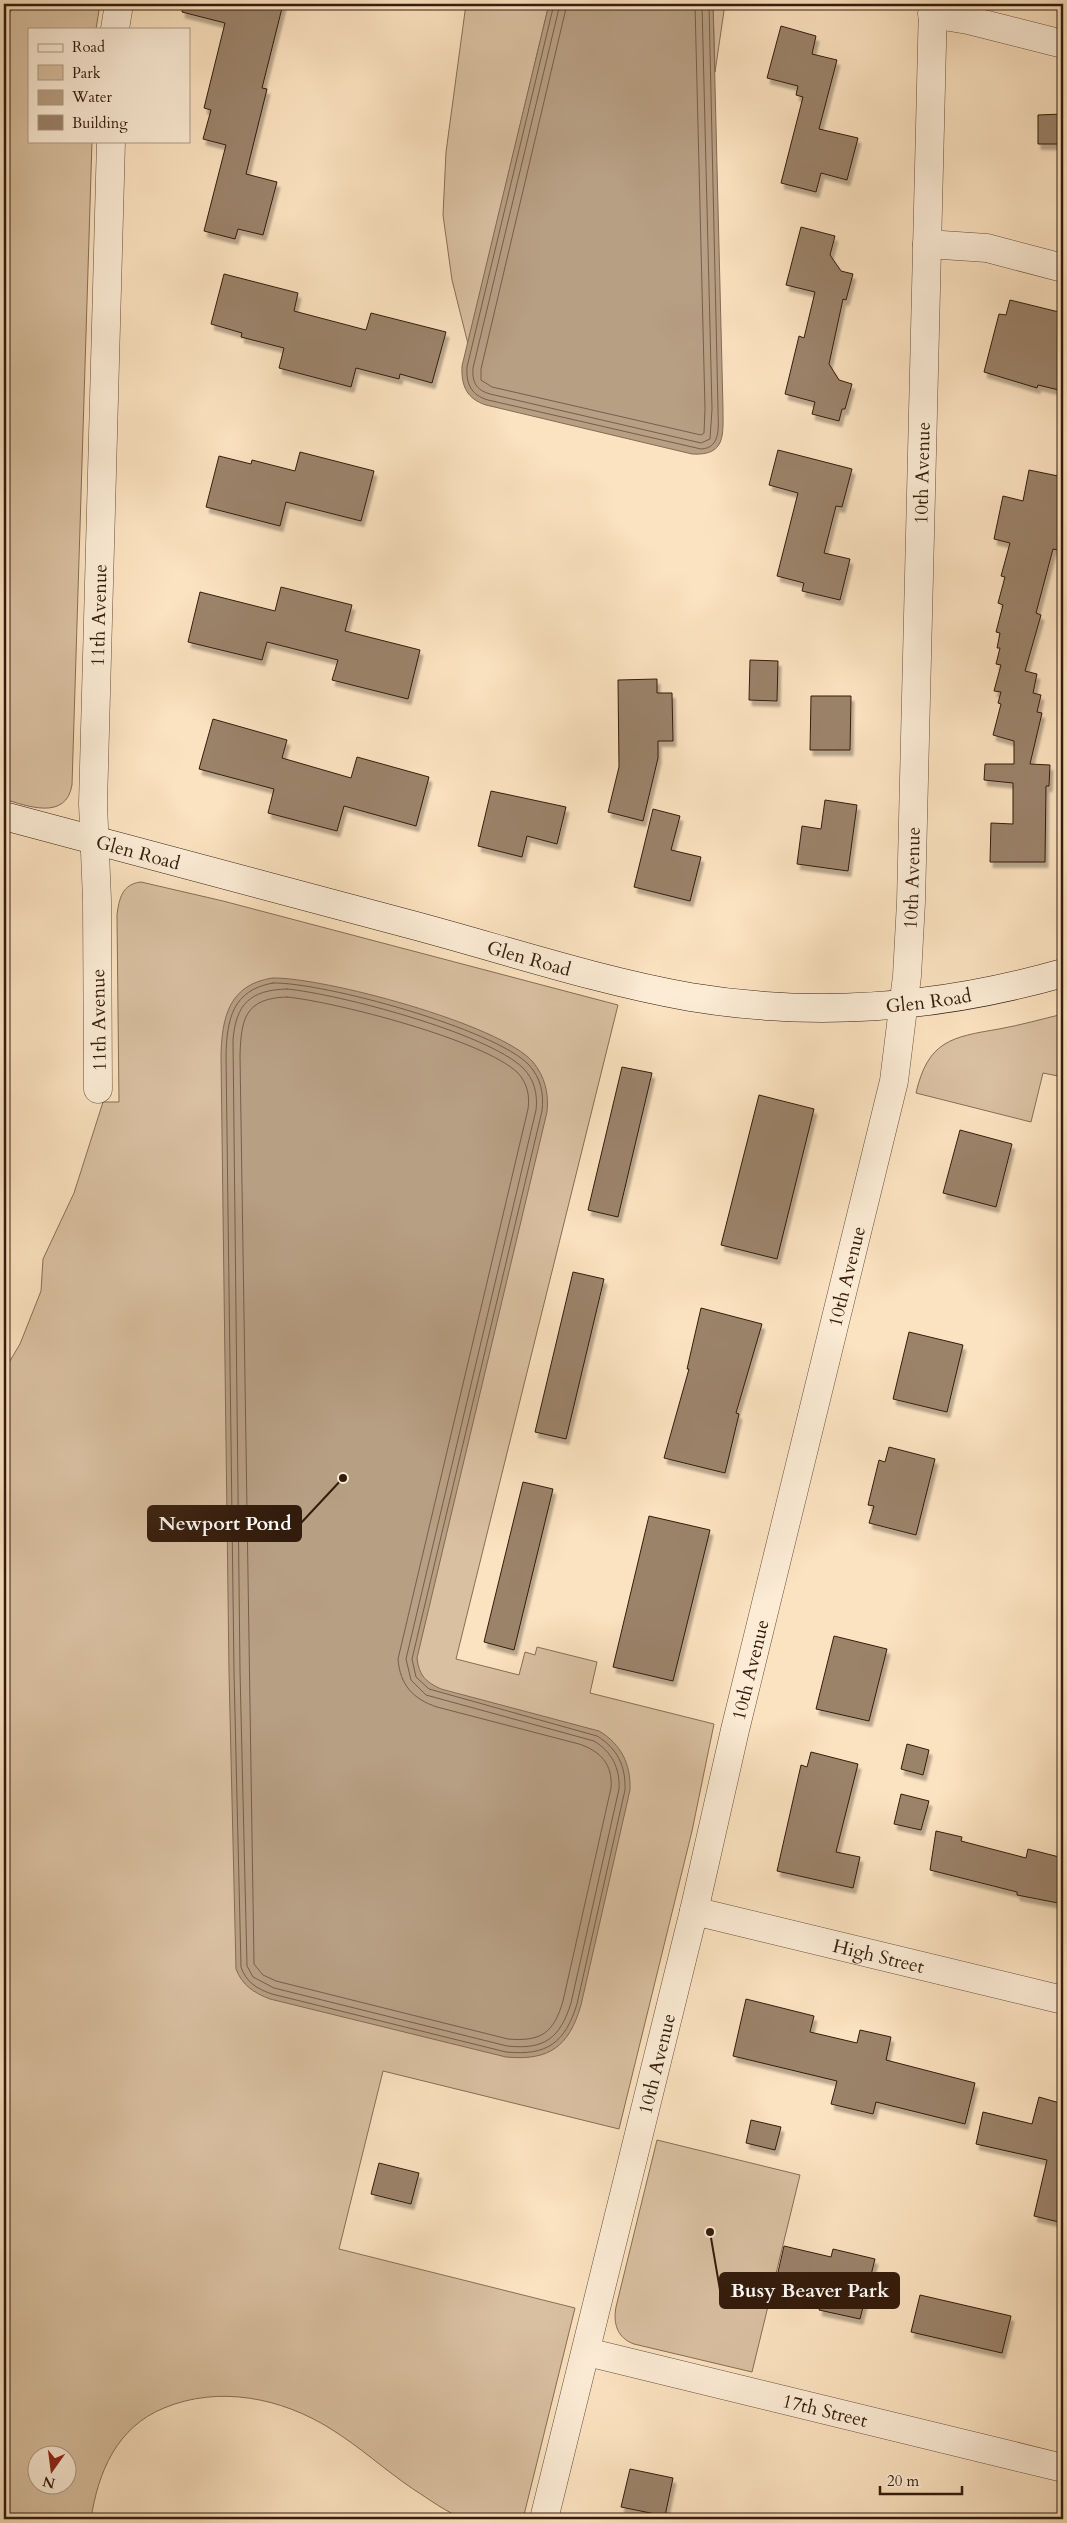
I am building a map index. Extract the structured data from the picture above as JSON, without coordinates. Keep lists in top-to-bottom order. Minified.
{"streets":{"street":["10th Avenue","11th Avenue","Glen Road","High Street","17th Street"]},"crossings":[["10th Avenue","Glen Road"],["10th Avenue","High Street"],["10th Avenue","17th Street"],["11th Avenue","Glen Road"]],"places":["Newport Pond","Busy Beaver Park"],"legend":["Road","Park","Water","Building"],"scale_bar":"20 m","north":"bottom"}
